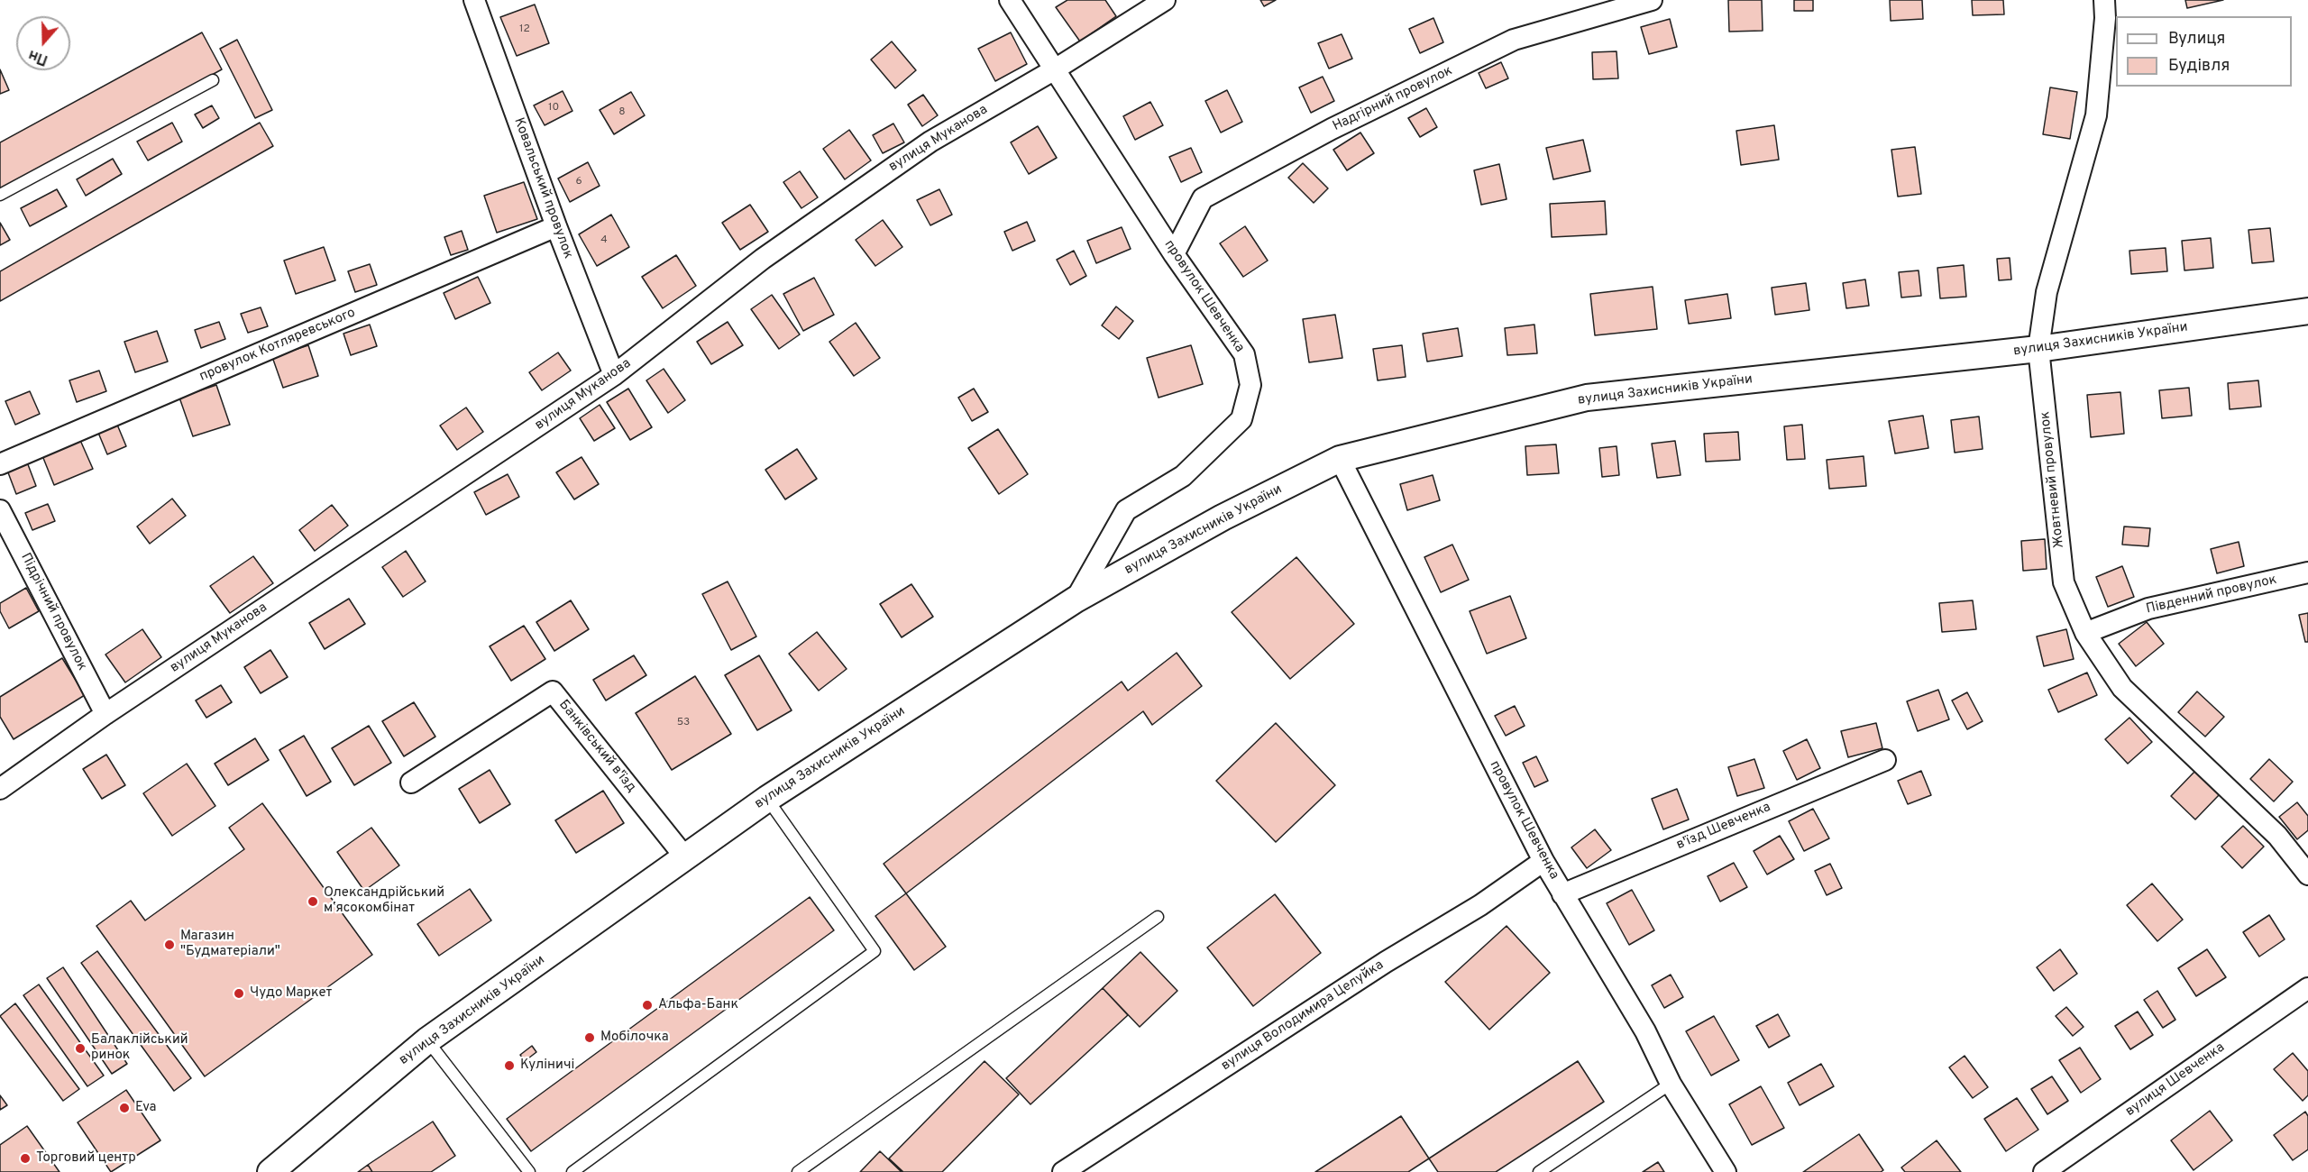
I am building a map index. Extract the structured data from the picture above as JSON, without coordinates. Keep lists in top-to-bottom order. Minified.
{"streets":{"street":["Надгірний провулок","вулиця Муканова","Ковальський провулок","провулок Шевченка","вулиця Захисників України","провулок Котляревського","Жовтневий провулок","Південний провулок","Підрічний провулок","Банківський в'їзд","в'їзд Шевченка","вулиця Володимира Целуйка","вулиця Шевченка"]},"crossings":[["Надгірний провулок","провулок Шевченка"],["вулиця Муканова","Ковальський провулок"],["вулиця Муканова","провулок Шевченка"],["вулиця Муканова","Підрічний провулок"],["Ковальський провулок","провулок Котляревського"],["провулок Шевченка","вулиця Захисників України"],["провулок Шевченка","в'їзд Шевченка"],["провулок Шевченка","вулиця Володимира Целуйка"],["вулиця Захисників України","Жовтневий провулок"],["вулиця Захисників України","Банківський в'їзд"],["Жовтневий провулок","Південний провулок"]],"places":["Олександрійський мʼясокомбінат","Магазин \"Будматеріали\"","Чудо Маркет","Альфа-Банк","Мобілочка","Балаклійський ринок","Куліничі","Eva","Торговий центр"],"house_numbers":["12","10","8","6","4","53"],"legend":["Вулиця","Будівля"],"north":"bottom"}
